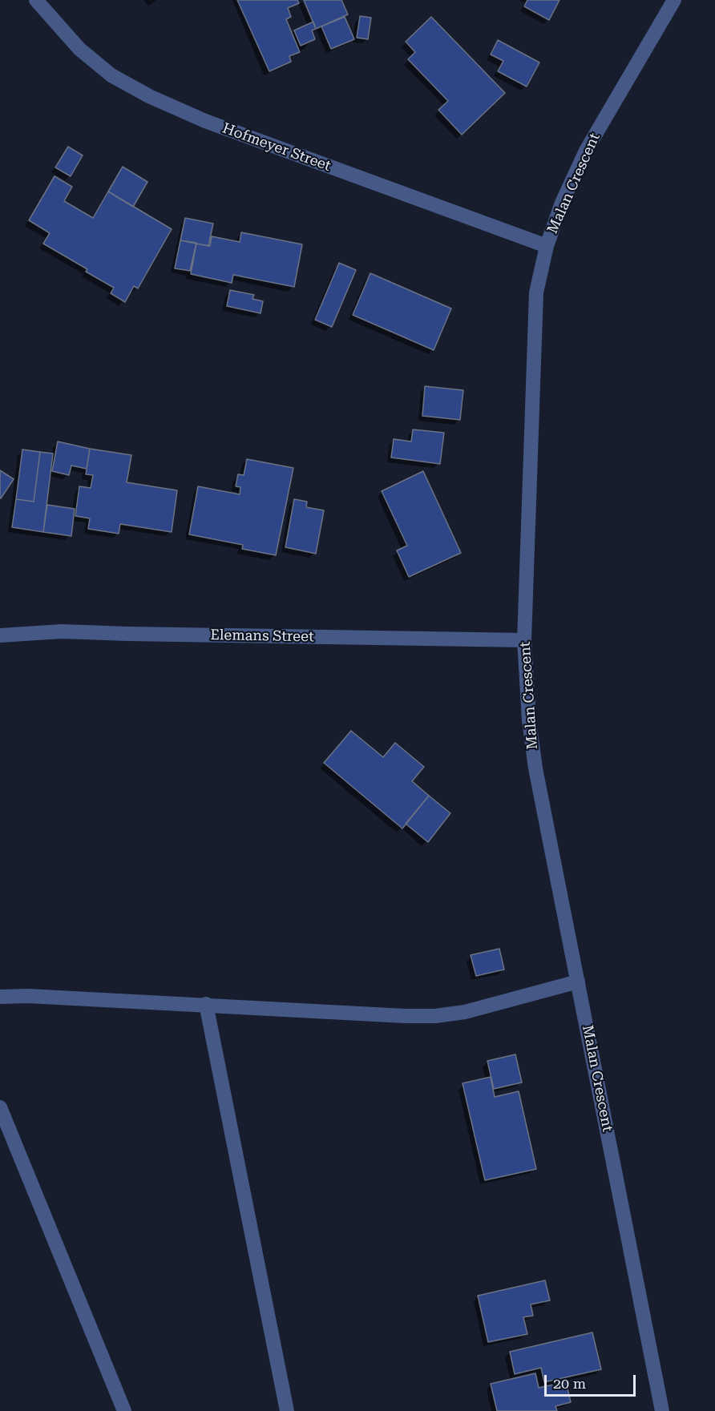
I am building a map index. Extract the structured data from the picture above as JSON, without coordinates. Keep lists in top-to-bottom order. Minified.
{"streets":{"street":["Hofmeyer Street","Malan Crescent","Elemans Street"]},"crossings":[["Hofmeyer Street","Malan Crescent"],["Malan Crescent","Elemans Street"]],"scale_bar":"20 m"}
